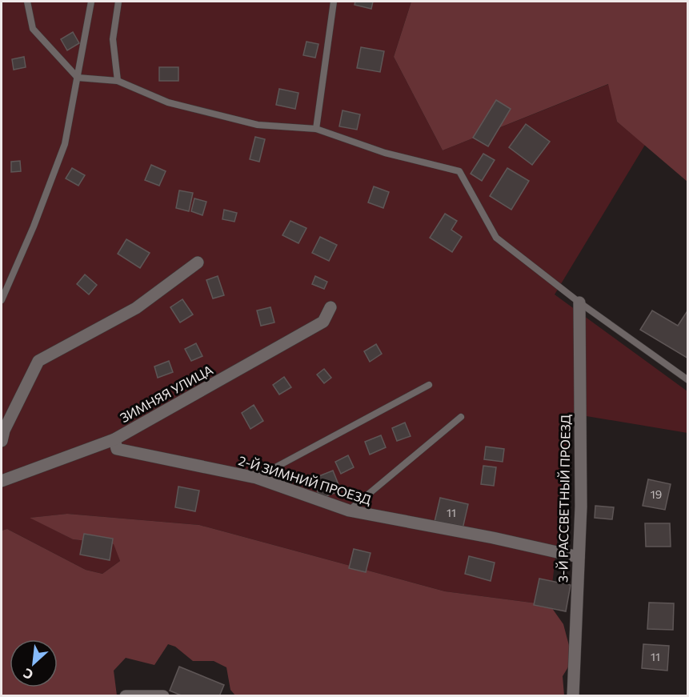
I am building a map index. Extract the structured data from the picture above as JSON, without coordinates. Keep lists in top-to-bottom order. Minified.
{"streets":{"street":["ЗИМНЯЯ УЛИЦА","2-Й ЗИМНИЙ ПРОЕЗД","3-Й РАССВЕТНЫЙ ПРОЕЗД"]},"crossings":[["ЗИМНЯЯ УЛИЦА","2-Й ЗИМНИЙ ПРОЕЗД"],["2-Й ЗИМНИЙ ПРОЕЗД","3-Й РАССВЕТНЫЙ ПРОЕЗД"]],"house_numbers":["19","11","11"],"north":"bottom left"}
